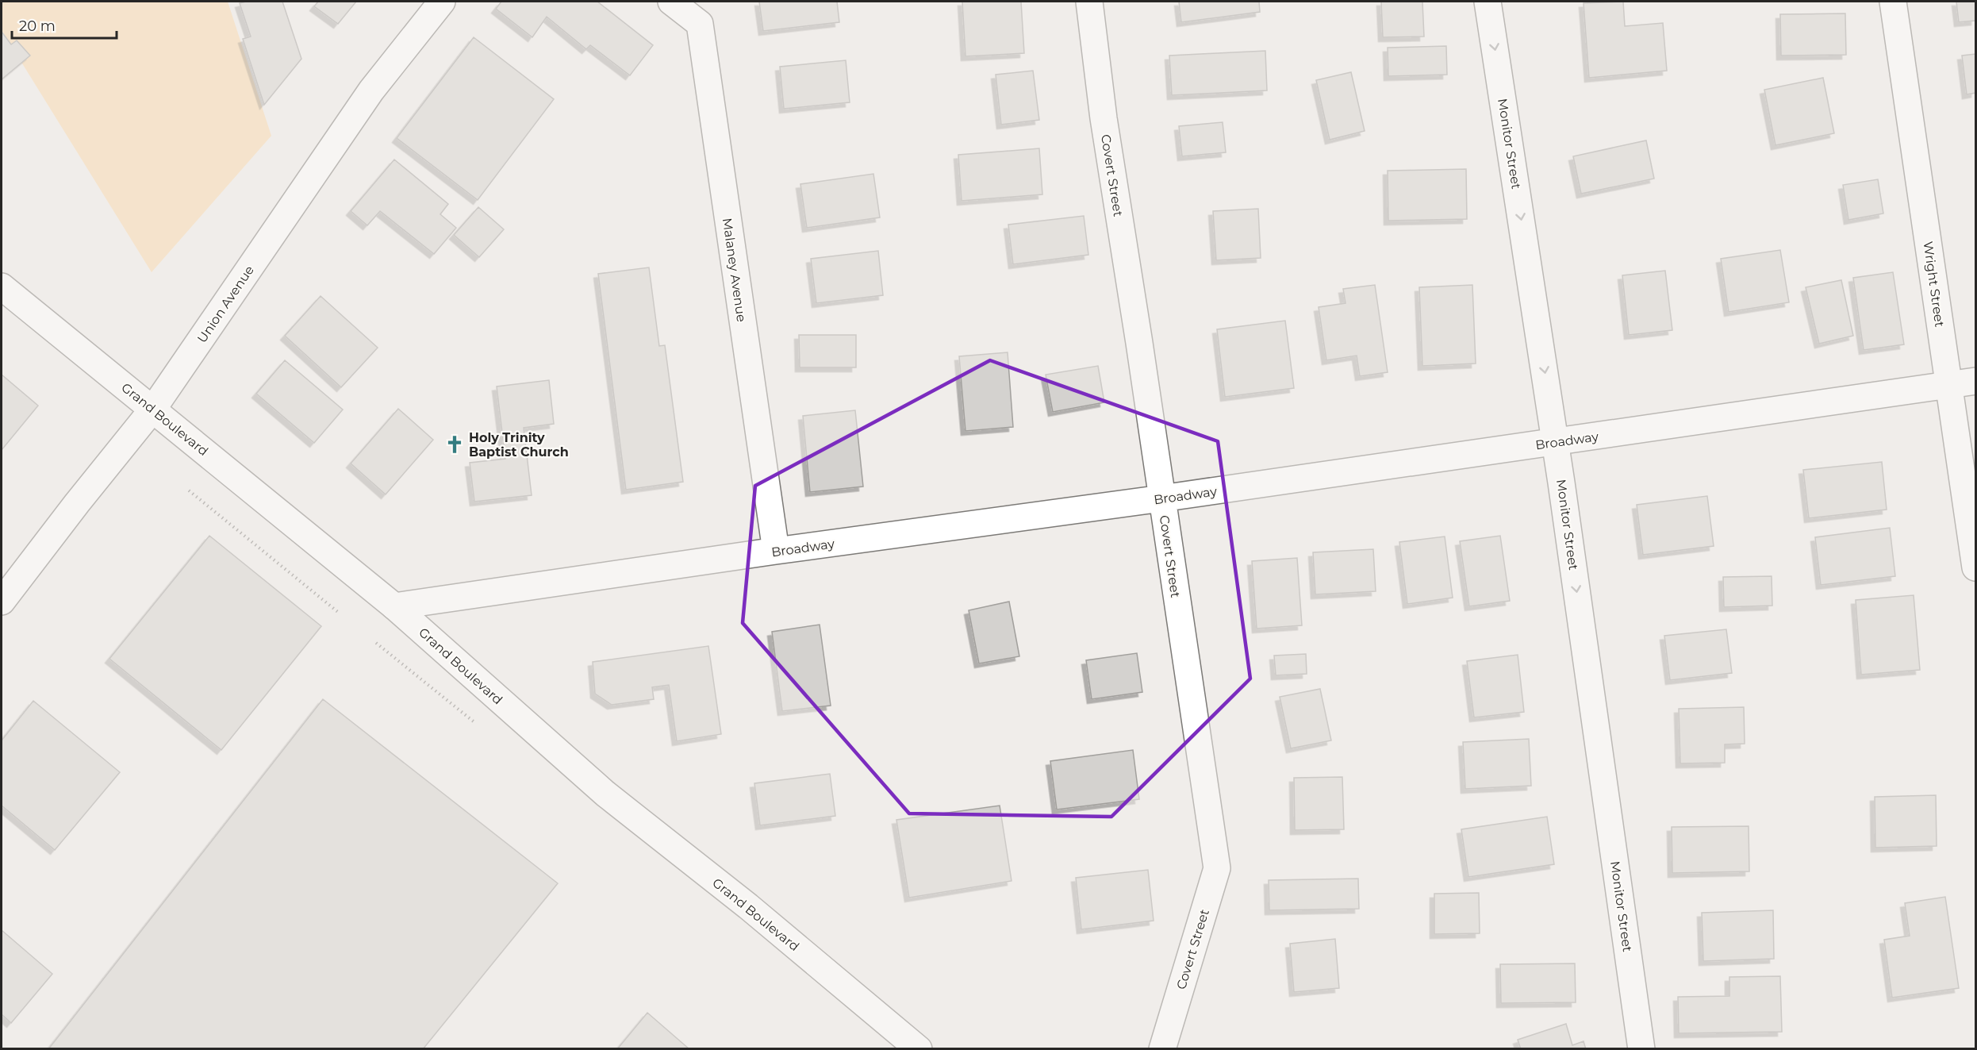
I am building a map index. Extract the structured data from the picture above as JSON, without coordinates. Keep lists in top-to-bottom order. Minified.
{"streets":{"street":["Monitor Street","Covert Street","Malaney Avenue","Wright Street","Union Avenue","Grand Boulevard","Broadway"]},"crossings":[["Monitor Street","Broadway"],["Covert Street","Broadway"],["Malaney Avenue","Broadway"],["Wright Street","Broadway"],["Union Avenue","Grand Boulevard"],["Grand Boulevard","Broadway"]],"one_way":["Monitor Street"],"places":{"church":["Holy Trinity Baptist Church"]},"scale_bar":"20 m"}
